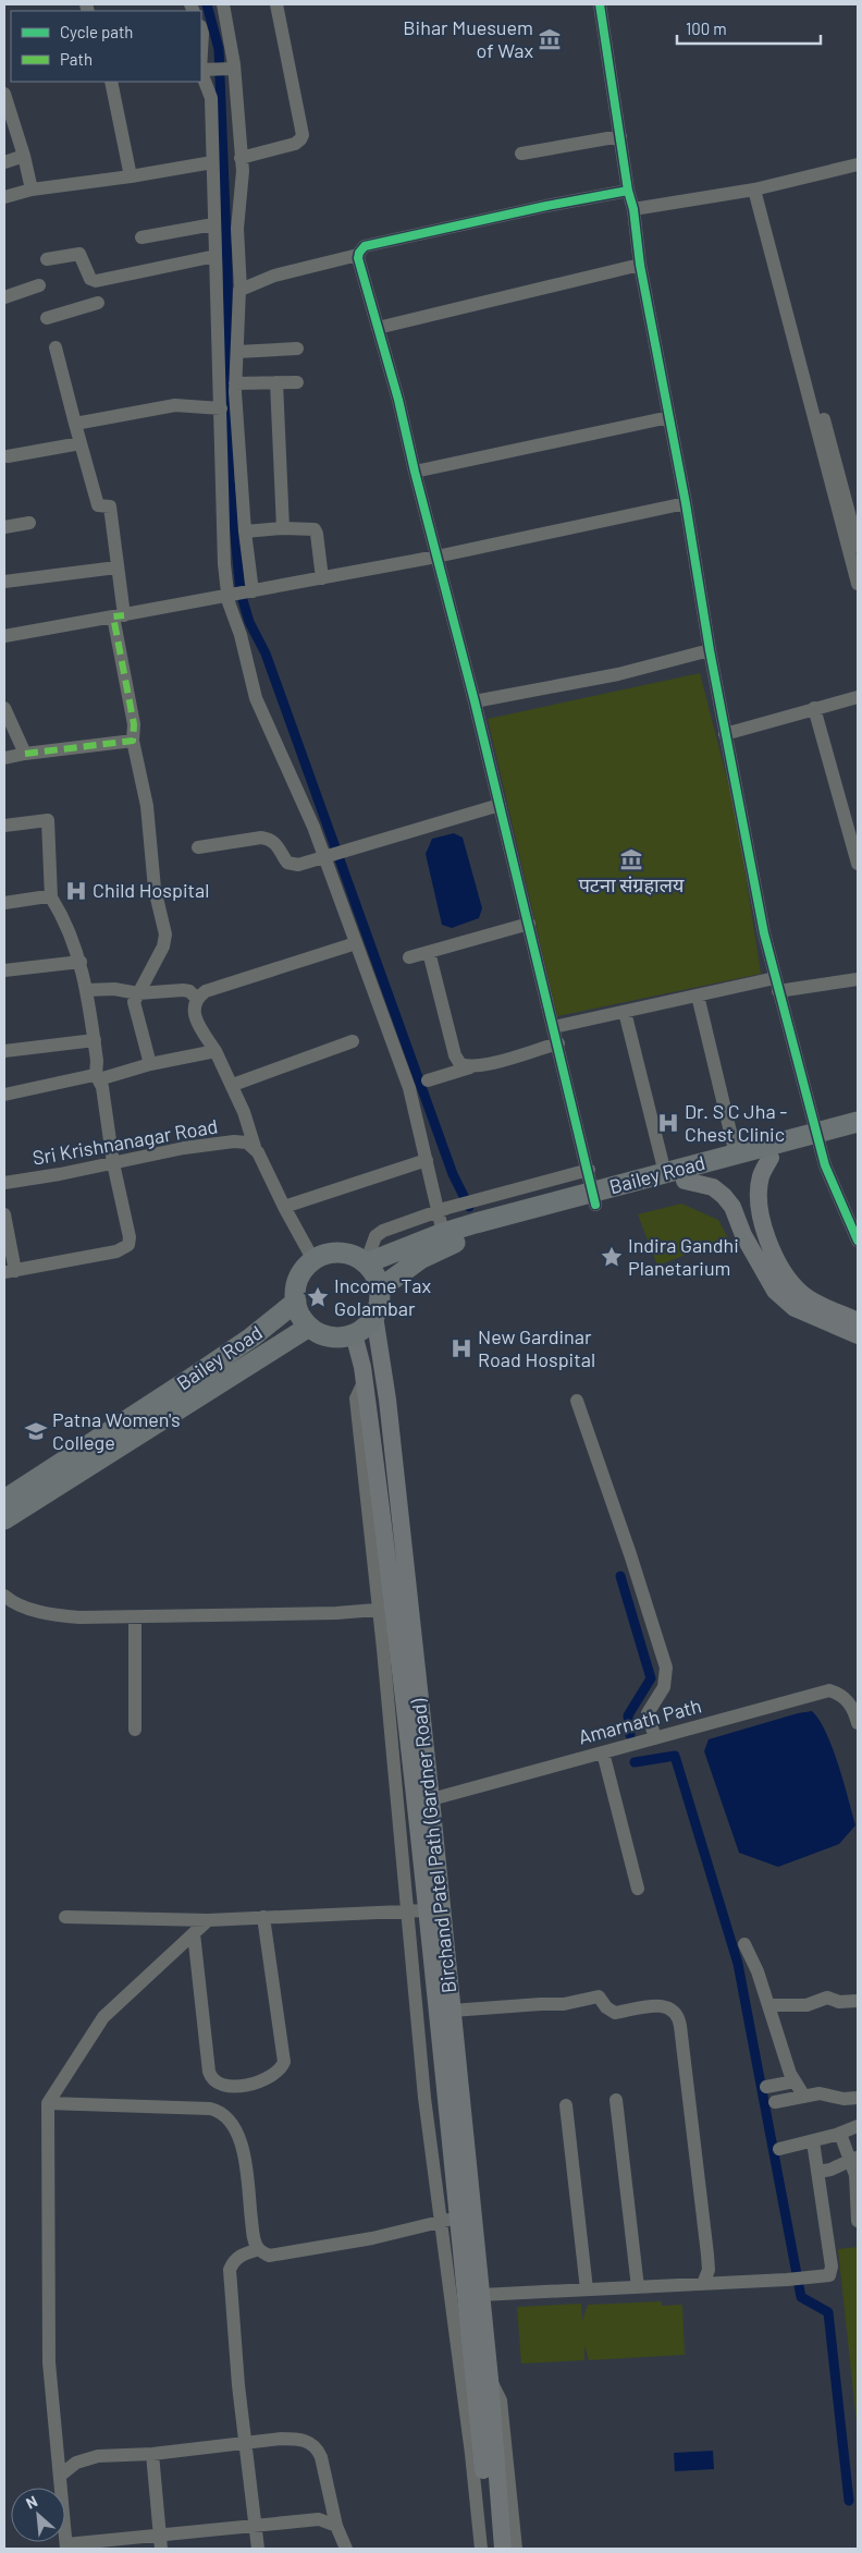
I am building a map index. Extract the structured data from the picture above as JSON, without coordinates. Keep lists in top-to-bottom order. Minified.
{"streets":{"highway":["Bailey Road"],"main road":["Birchand Patel Path (Gardner Road)"],"street":["Sri Krishnanagar Road","Amarnath Path"]},"crossings":[["Bailey Road","Birchand Patel Path (Gardner Road)"],["Amarnath Path","Birchand Patel Path (Gardner Road)"]],"places":{"museum":["Bihar Muesuem of Wax","पटना संग्रहालय"],"hospital":["Child Hospital","Dr. S C Jha - Chest Clinic","New Gardinar Road Hospital"],"place":["Indira Gandhi Planetarium","Income Tax Golambar"],"school or university":["Patna Women's College"]},"legend":["Cycle path","Path"],"scale_bar":"100 m","north":"top left"}
